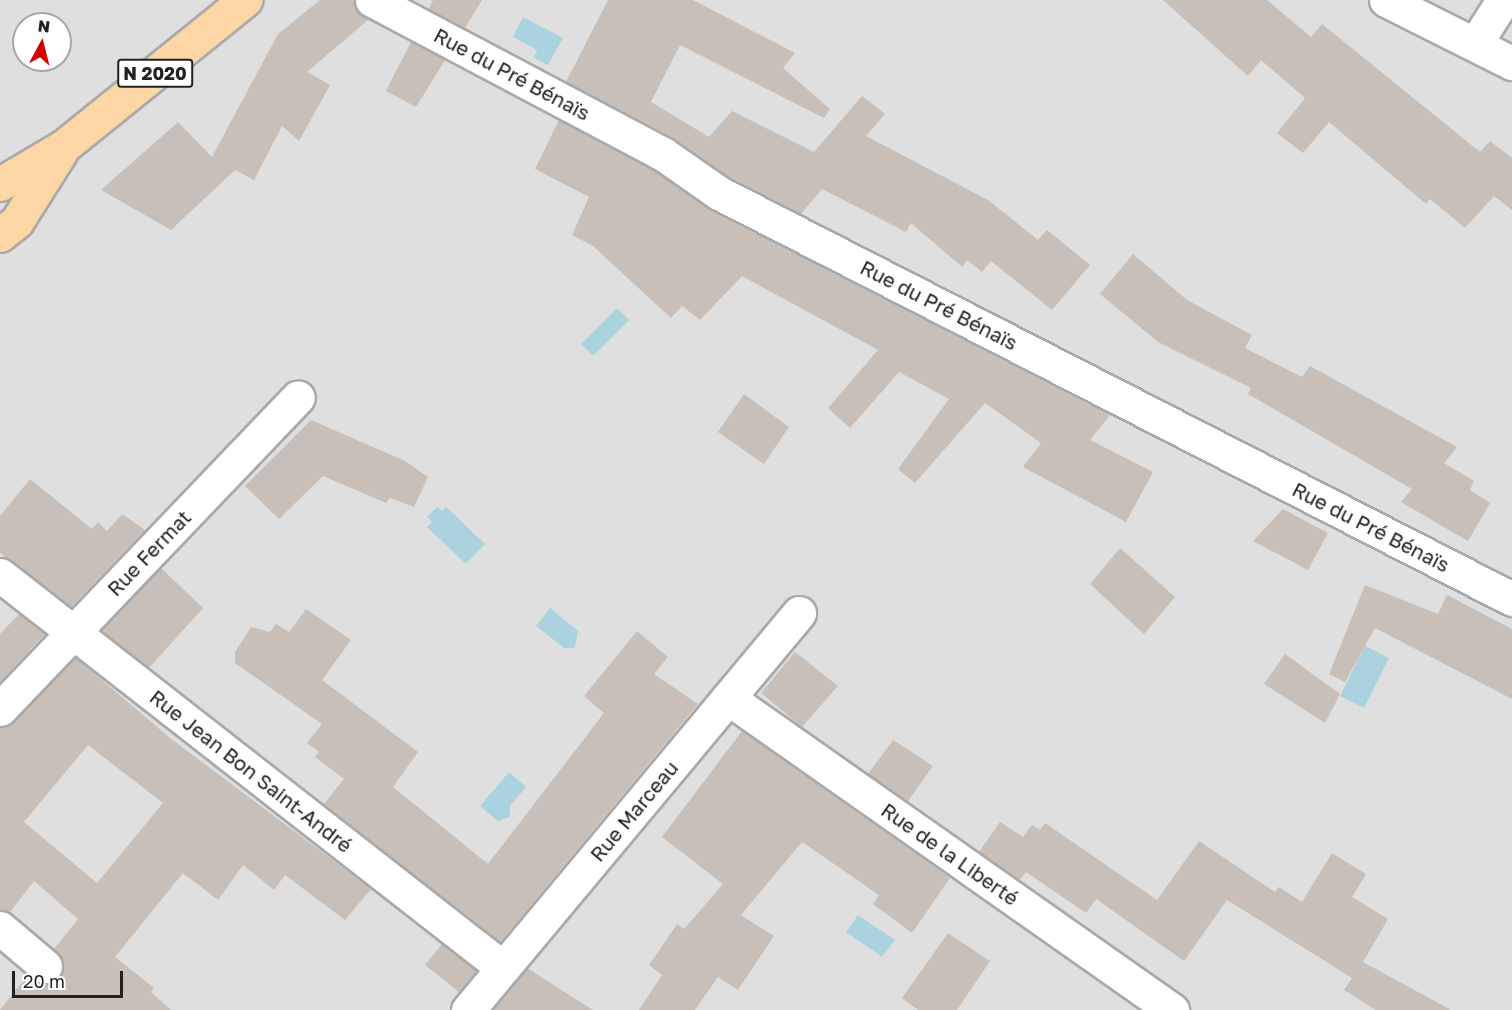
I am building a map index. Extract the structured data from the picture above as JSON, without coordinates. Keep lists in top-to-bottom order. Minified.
{"streets":{"main road":["N 2020"],"street":["Rue du Pré Bénaïs","Rue Fermat","Rue Jean Bon Saint-André","Rue Marceau","Rue de la Liberté"]},"crossings":[["Rue Fermat","Rue Jean Bon Saint-André"],["Rue Jean Bon Saint-André","Rue Marceau"],["Rue Marceau","Rue de la Liberté"]],"scale_bar":"20 m","north":"top"}
